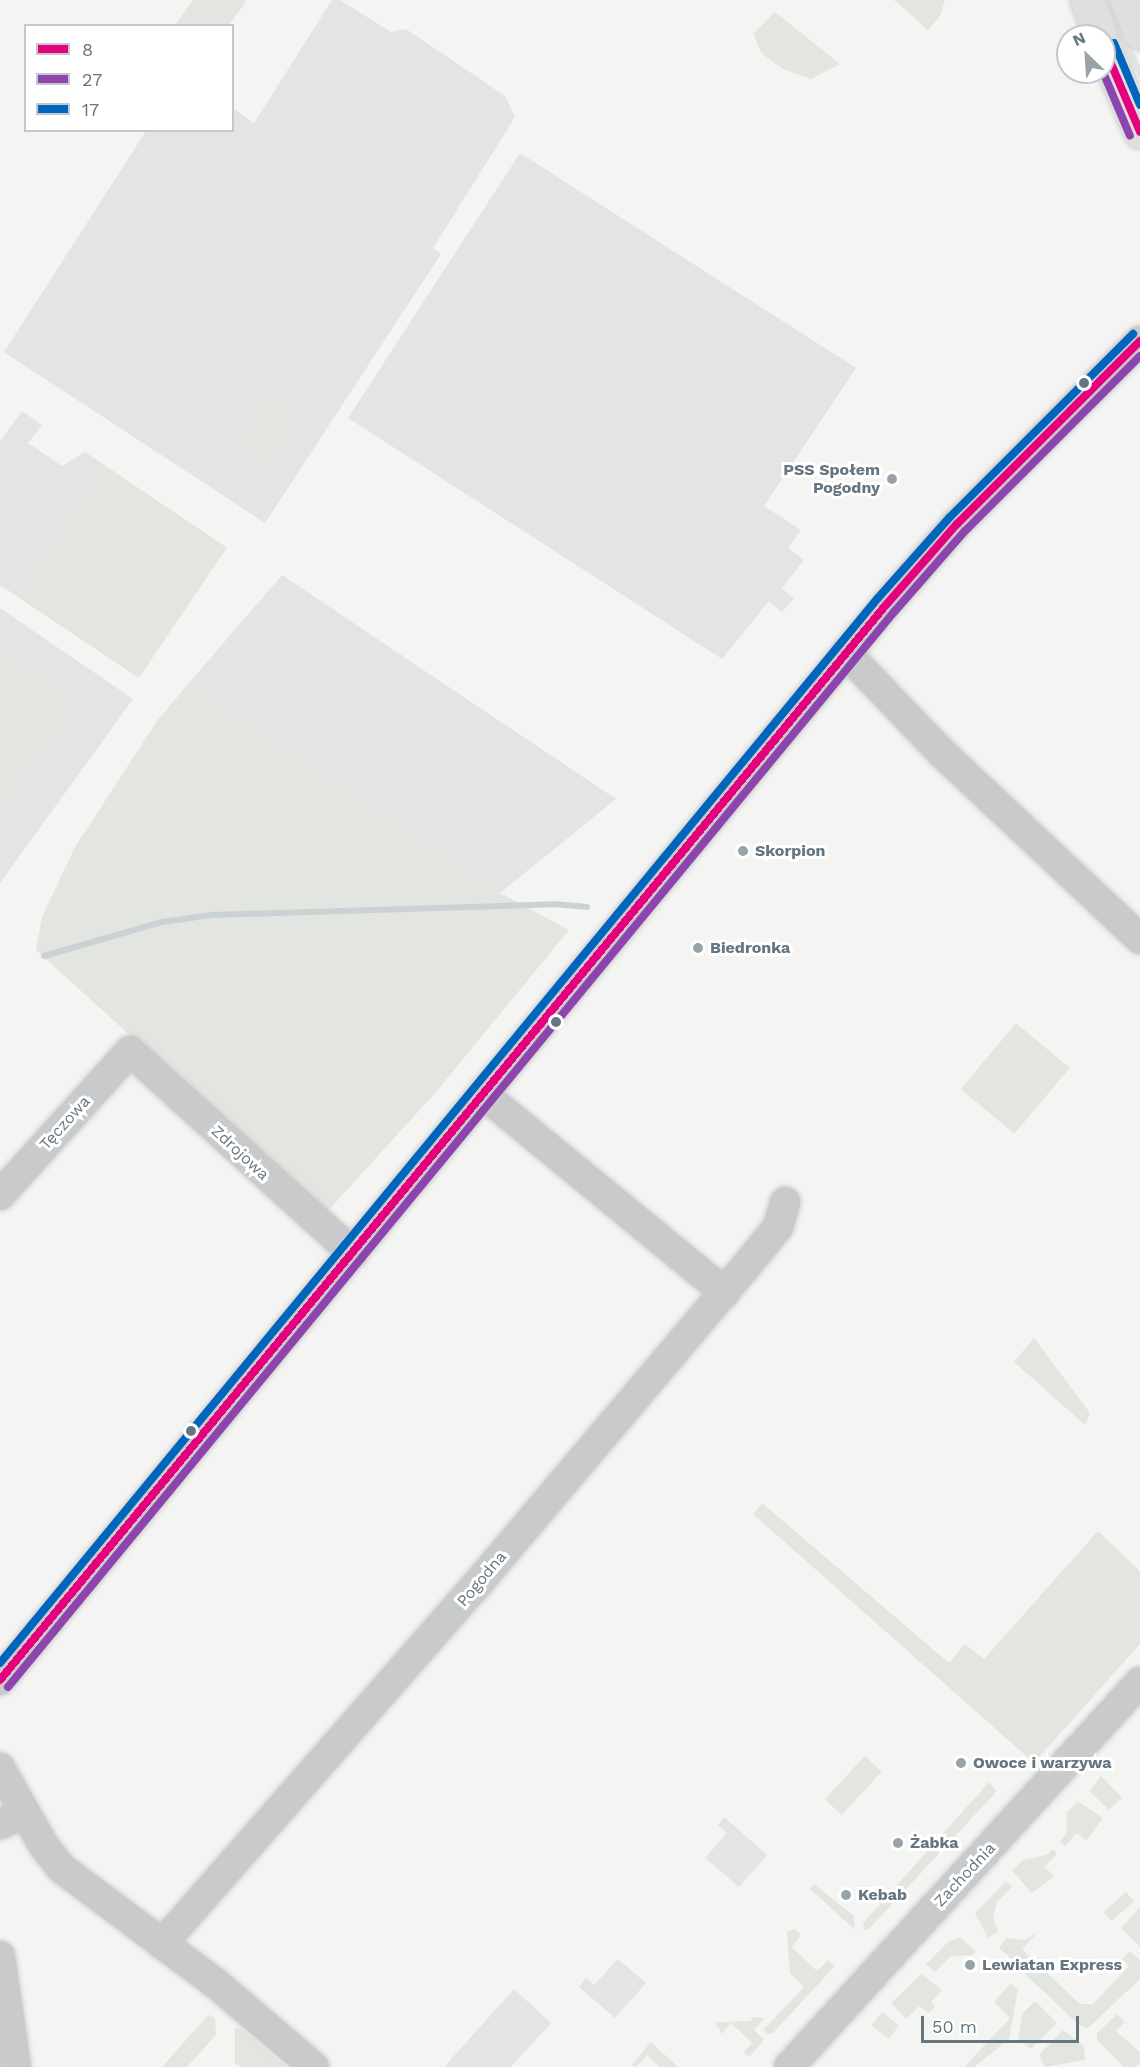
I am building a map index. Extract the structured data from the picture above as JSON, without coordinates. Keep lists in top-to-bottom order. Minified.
{"streets":{"street":["Tęczowa","Zdrojowa","Pogodna","Zachodnia"]},"crossings":[["Tęczowa","Zdrojowa"]],"places":["PSS Społem Pogodny","Skorpion","Biedronka","Owoce i warzywa","Żabka","Kebab","Lewiatan Express"],"lines":["transit line 17","transit line 8","transit line 27"],"legend":["8","27","17"],"scale_bar":"50 m","north":"top left"}
